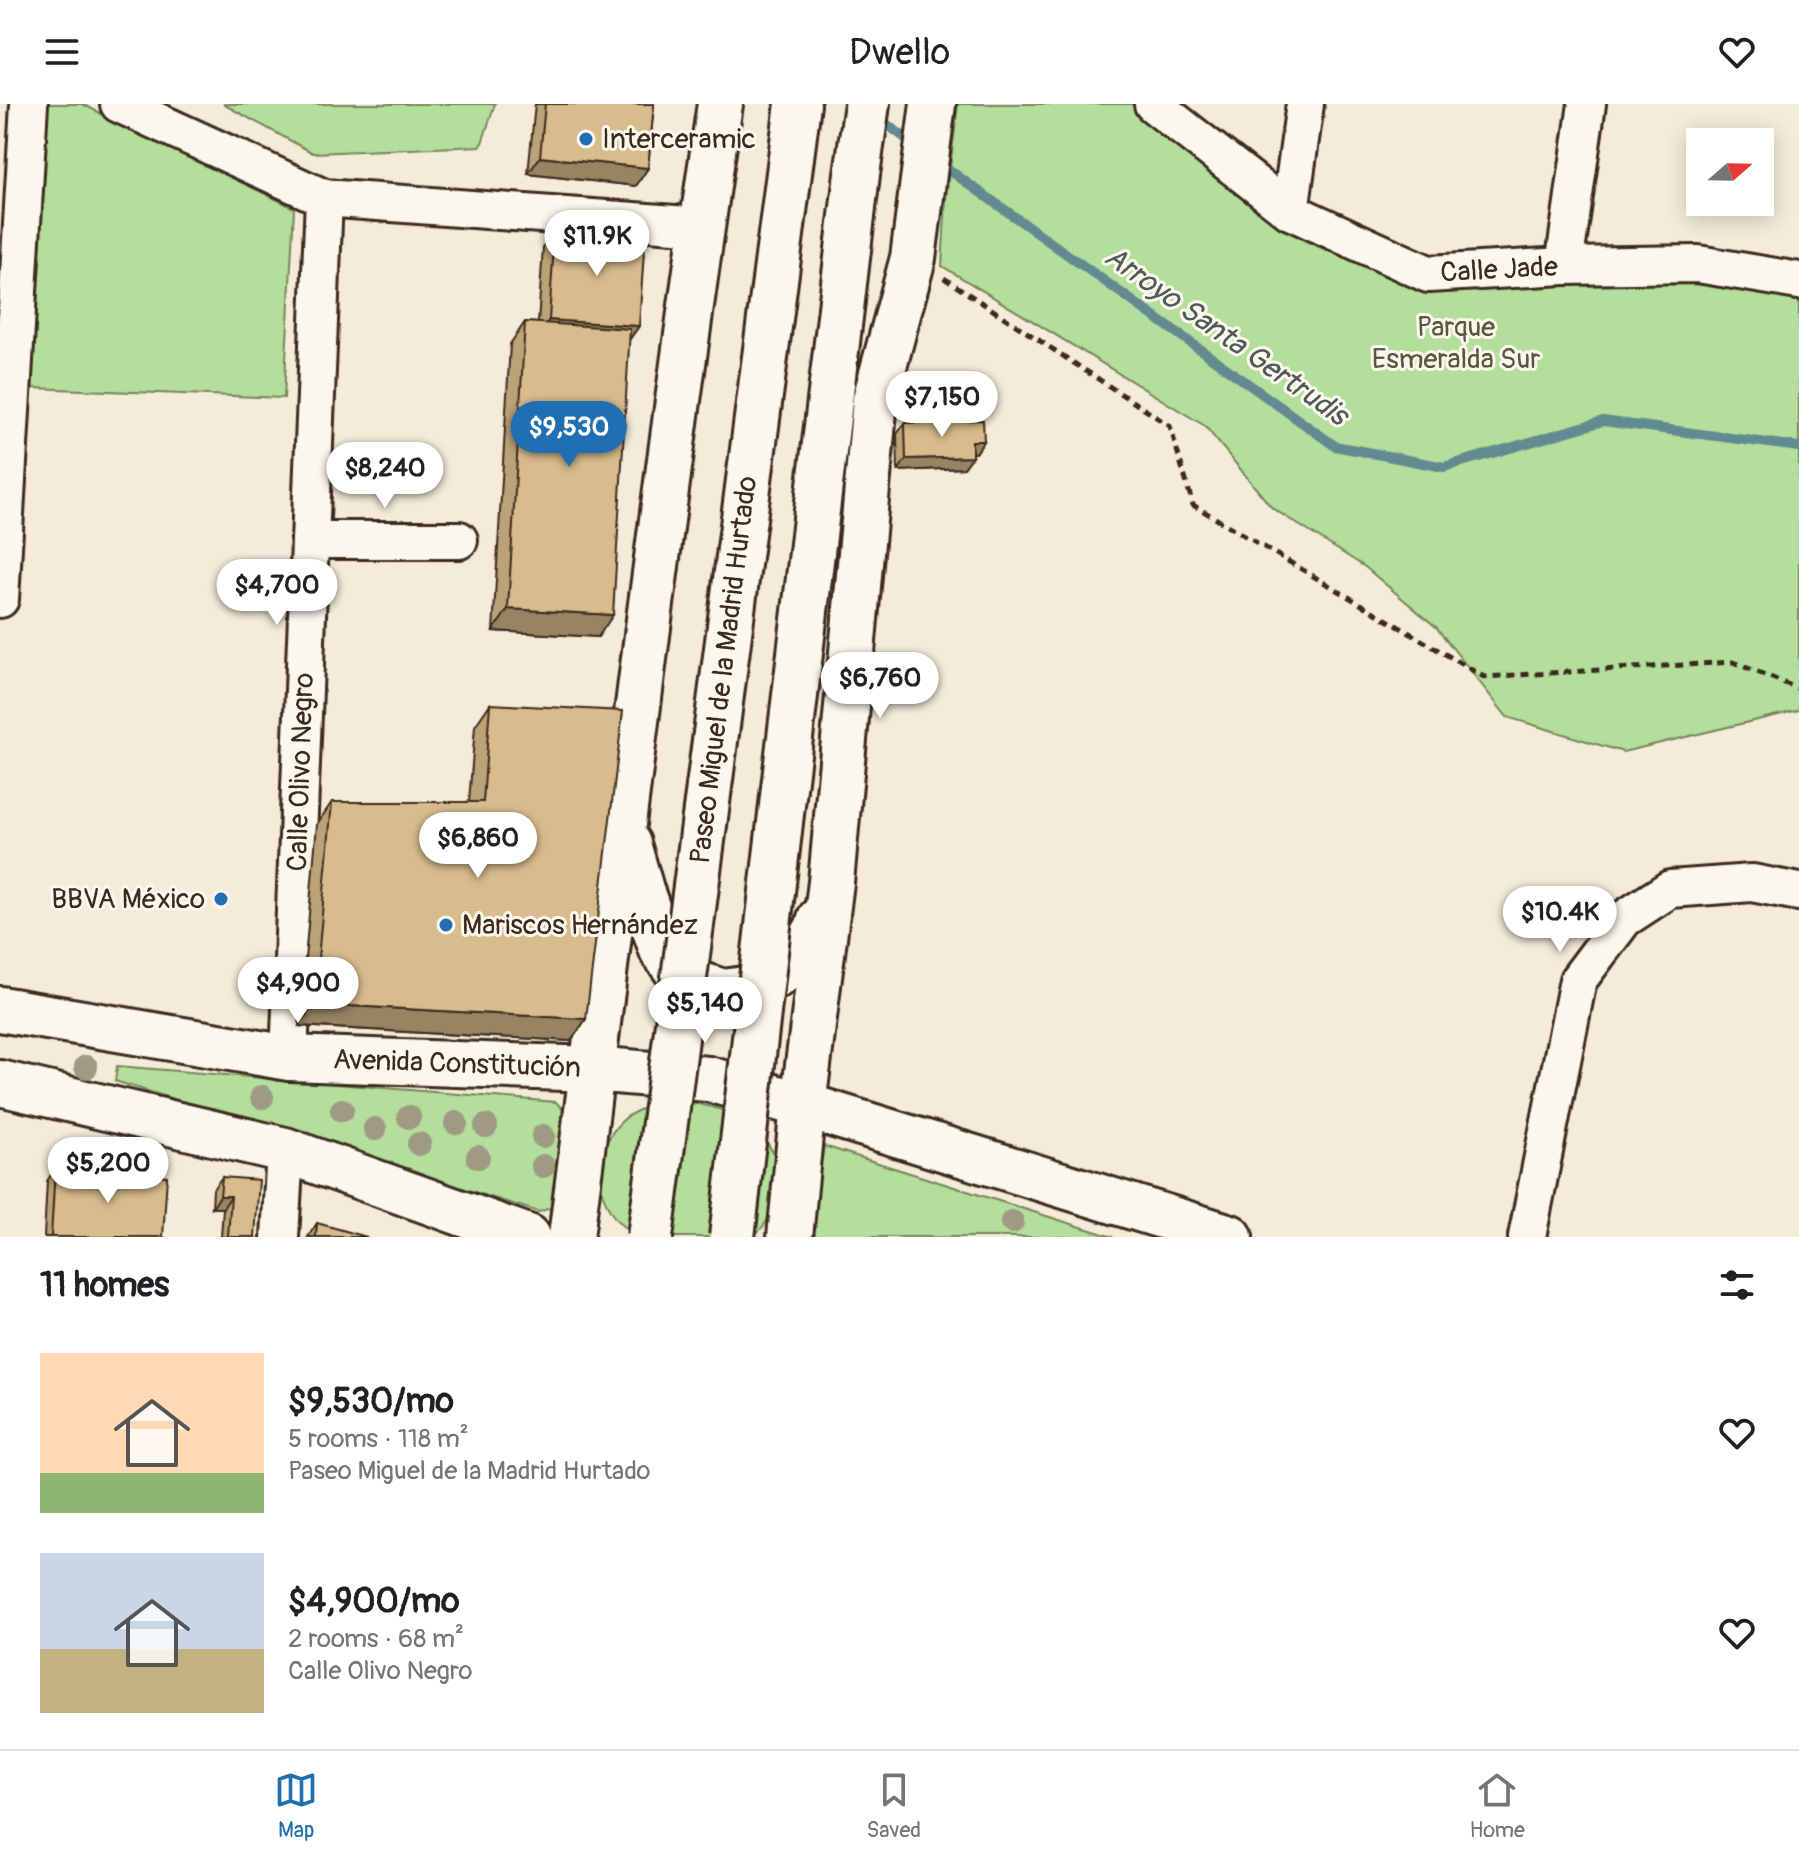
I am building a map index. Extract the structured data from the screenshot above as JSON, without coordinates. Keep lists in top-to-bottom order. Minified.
{"streets":{"main road":["Paseo Miguel de la Madrid Hurtado","Avenida Constitución"],"street":["Calle Jade","Calle Olivo Negro"]},"crossings":[["Calle Olivo Negro","Avenida Constitución"]],"water":["Arroyo Santa Gertrudis"],"parks":["Parque Esmeralda Sur"],"places":["Interceramic","BBVA México","Mariscos Hernández"],"north":"right","page":{"header":"Dwello","price":["$11.9K","$7,150","$9,530","$8,240","$4,700","$6,760","$6,860","$10.4K","$4,900","$5,140","$5,200"],"heading":"11 homes","list":[{"name":"$9,530/mo","note":"5 rooms · 118 m² · Paseo Miguel de la Madrid Hurtado"},{"name":"$4,900/mo","note":"2 rooms · 68 m² · Calle Olivo Negro"}],"tabs":["Map","Saved","Home"]}}
